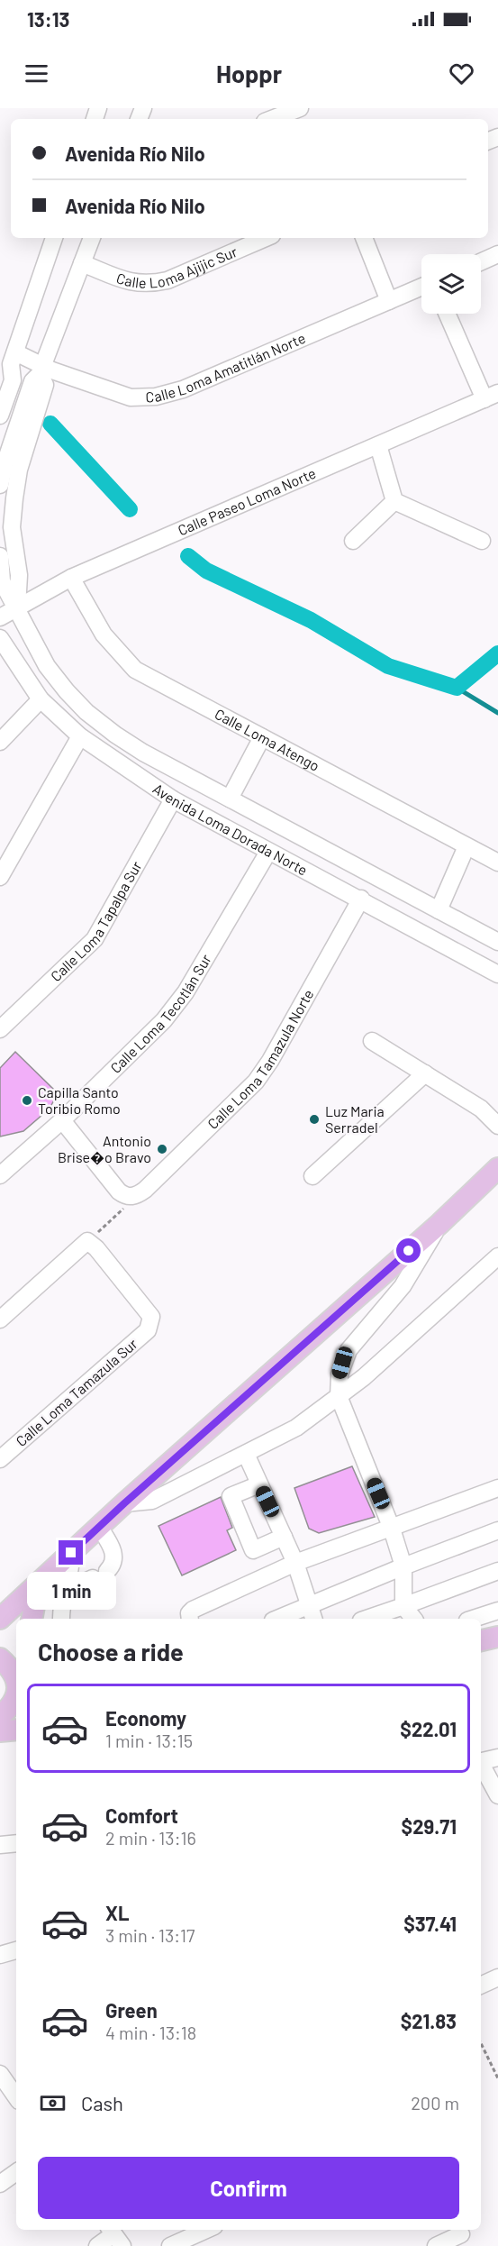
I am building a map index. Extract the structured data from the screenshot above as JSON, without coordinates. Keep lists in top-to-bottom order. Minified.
{"streets":{"street":["Calle Loma Ajijic Sur","Calle Loma Amatitlán Norte","Calle Paseo Loma Norte","Calle Loma Atengo","Avenida Loma Dorada Norte","Calle Loma Tapalpa Sur","Calle Loma Tecotlán Sur","Calle Loma Tamazula Norte","Calle Loma Tamazula Sur"]},"crossings":[["Calle Paseo Loma Norte","Calle Loma Atengo"],["Calle Paseo Loma Norte","Avenida Loma Dorada Norte"],["Avenida Loma Dorada Norte","Calle Loma Tapalpa Sur"],["Avenida Loma Dorada Norte","Calle Loma Tecotlán Sur"],["Avenida Loma Dorada Norte","Calle Loma Tamazula Norte"]],"places":["Capilla Santo Toribio Romo","Luz Maria Serradel","Antonio Brise�o Bravo"],"page":{"status":"13:13","header":"Hoppr","banner":["Avenida Río Nilo","Avenida Río Nilo"],"bubble":"1 min","heading":"Choose a ride","list":[{"name":"Economy","note":"1 min · 13:15","value":"$22.01"},{"name":"Comfort","note":"2 min · 13:16","value":"$29.71"},{"name":"XL","note":"3 min · 13:17","value":"$37.41"},{"name":"Green","note":"4 min · 13:18","value":"$21.83"}],"pay":["Cash","200 m"],"buttons":"Confirm"}}
